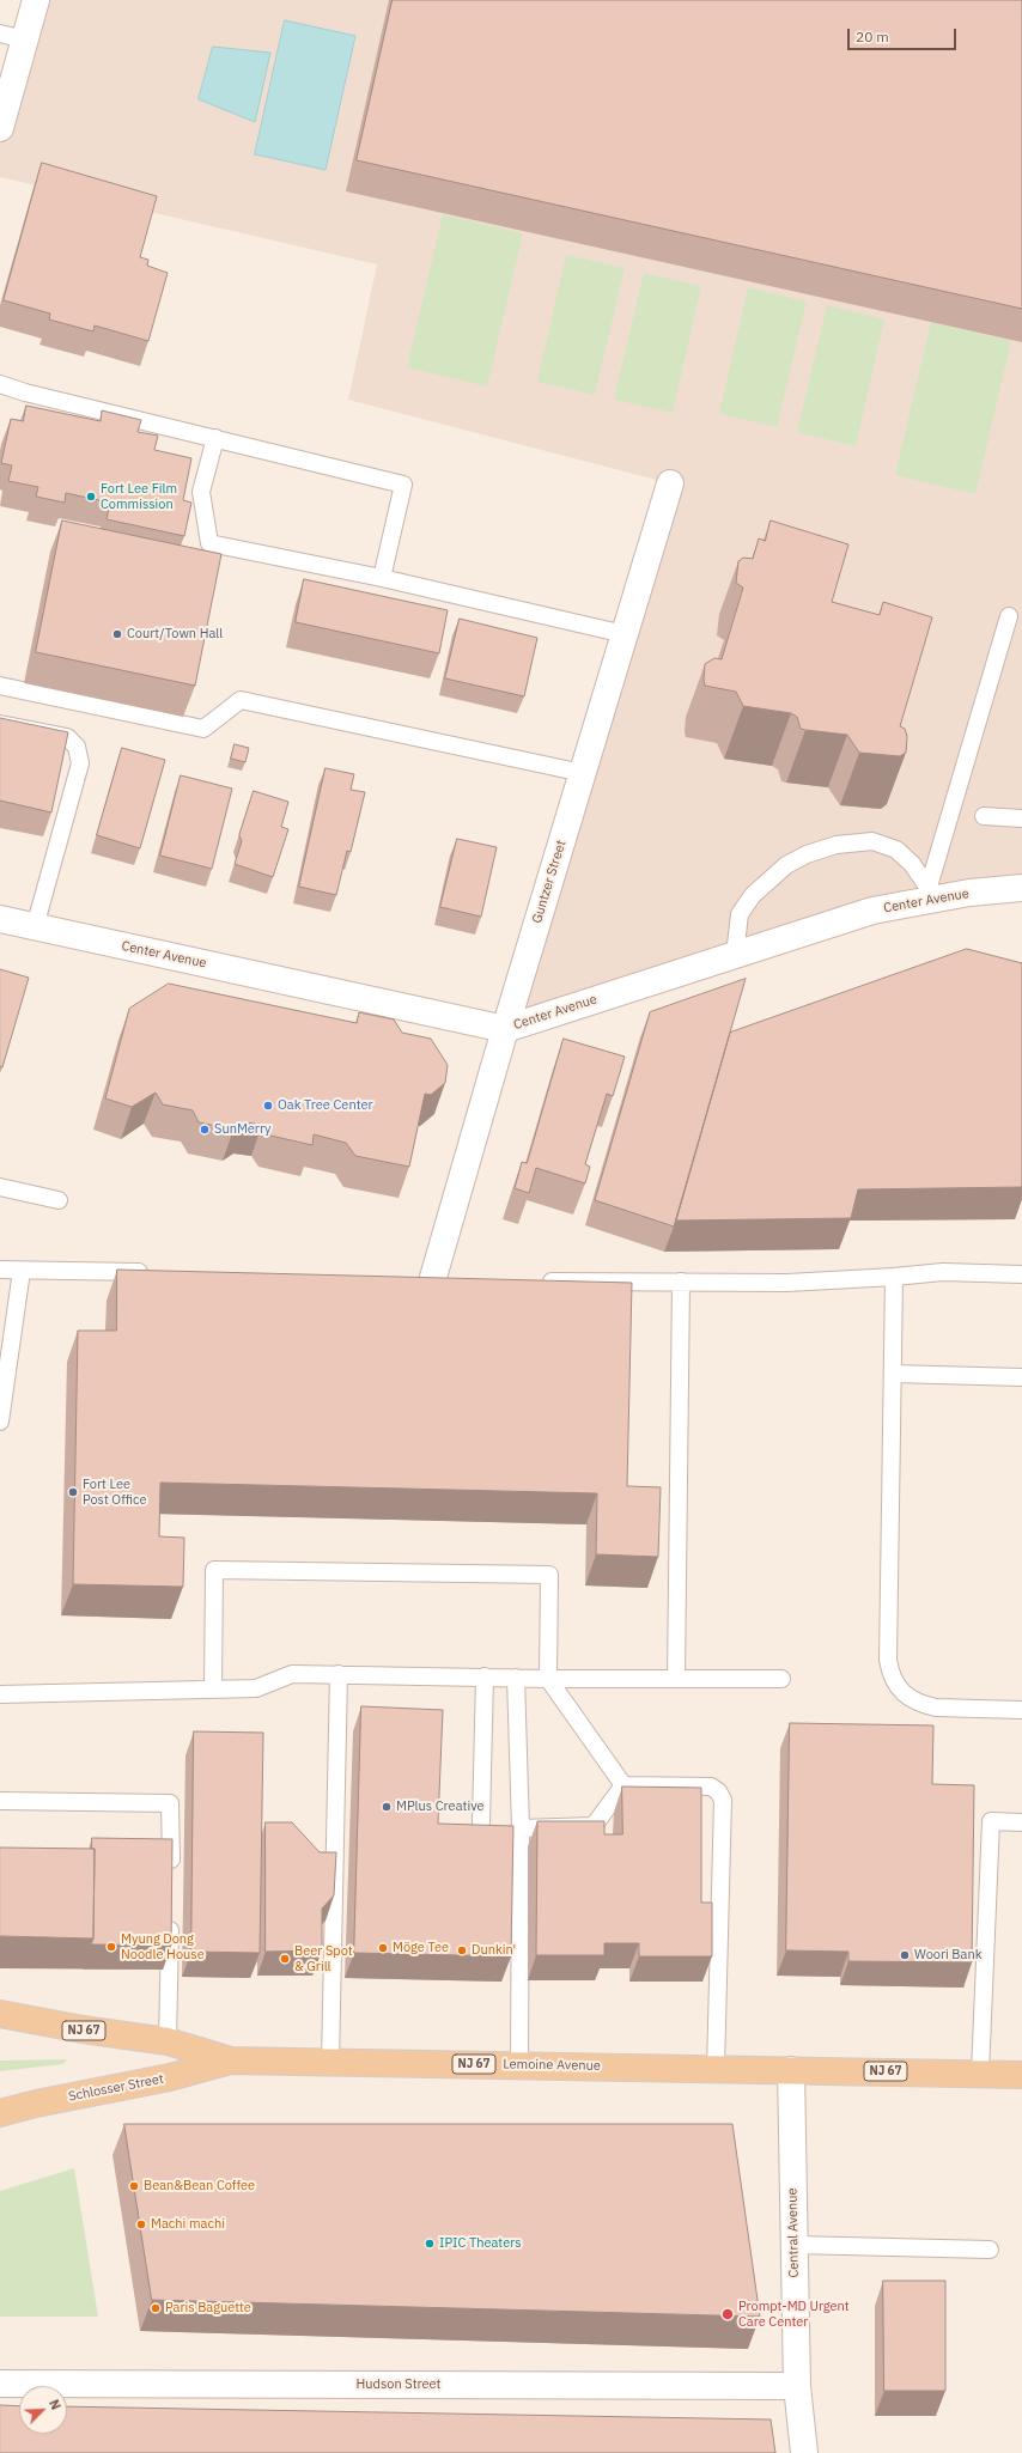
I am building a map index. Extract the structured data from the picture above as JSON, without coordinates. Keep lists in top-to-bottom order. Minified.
{"streets":{"main road":["NJ 67","Lemoine Avenue","Schlosser Street"],"street":["Guntzer Street","Center Avenue","Central Avenue","Hudson Street"]},"crossings":[["Guntzer Street","Center Avenue"],["Lemoine Avenue","Schlosser Street"],["Lemoine Avenue","Central Avenue"],["Central Avenue","Hudson Street"]],"places":["Fort Lee Film Commission","Court/Town Hall","Oak Tree Center","SunMerry","Fort Lee Post Office","MPlus Creative","Myung Dong Noodle House","Möge Tee","Dunkin'","Woori Bank","Beer Spot & Grill","Bean&Bean Coffee","Machi machi","IPIC Theaters","Paris Baguette","Prompt-MD Urgent Care Center"],"scale_bar":"20 m","north":"top right"}
